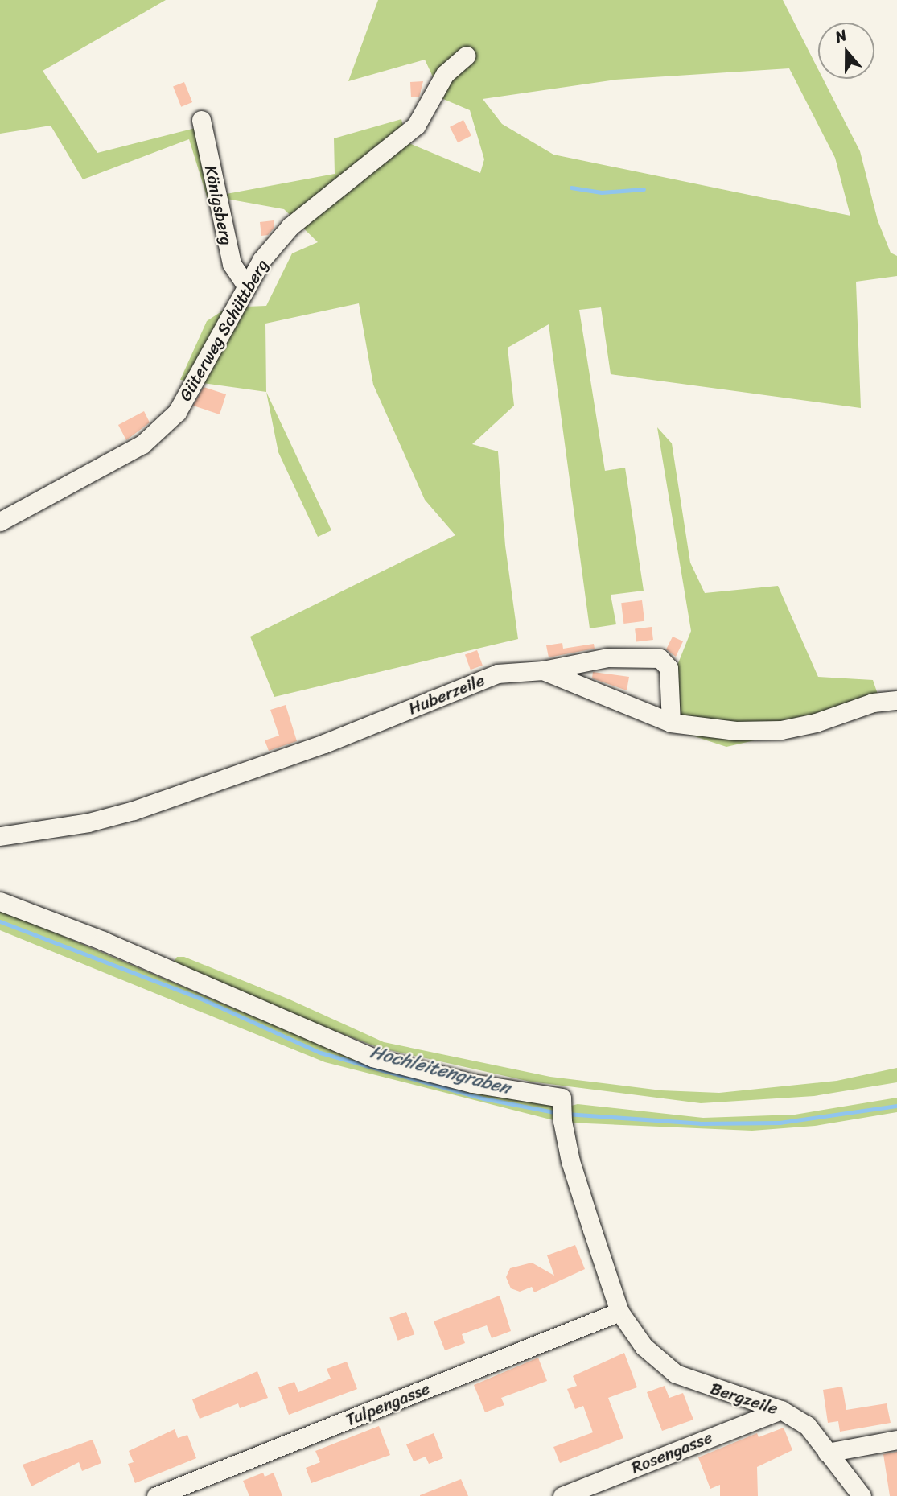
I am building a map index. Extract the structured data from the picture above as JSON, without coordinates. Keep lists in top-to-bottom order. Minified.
{"streets":{"street":["Königsberg","Güterweg Schüttberg","Huberzeile","Bergzeile","Tulpengasse","Rosengasse"]},"crossings":[["Königsberg","Güterweg Schüttberg"],["Bergzeile","Tulpengasse"],["Bergzeile","Rosengasse"]],"water":["Hochleitengraben"],"north":"top"}
